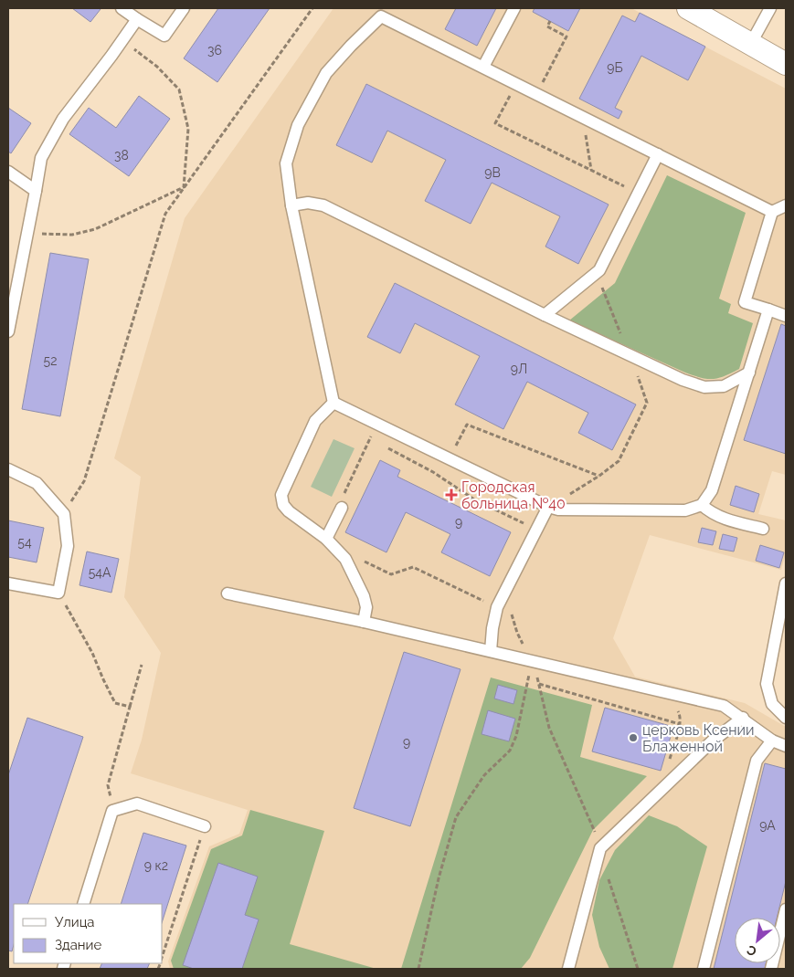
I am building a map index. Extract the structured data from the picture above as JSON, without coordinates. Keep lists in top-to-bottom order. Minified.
{"places":{"health":["Городская больница №40"],"other":["церковь Ксении Блаженной"]},"house_numbers":["36","9Б","38","9В","52","9Л","9","54","54А","9","9А","9 к2"],"legend":["Улица","Здание"],"north":"bottom left"}
